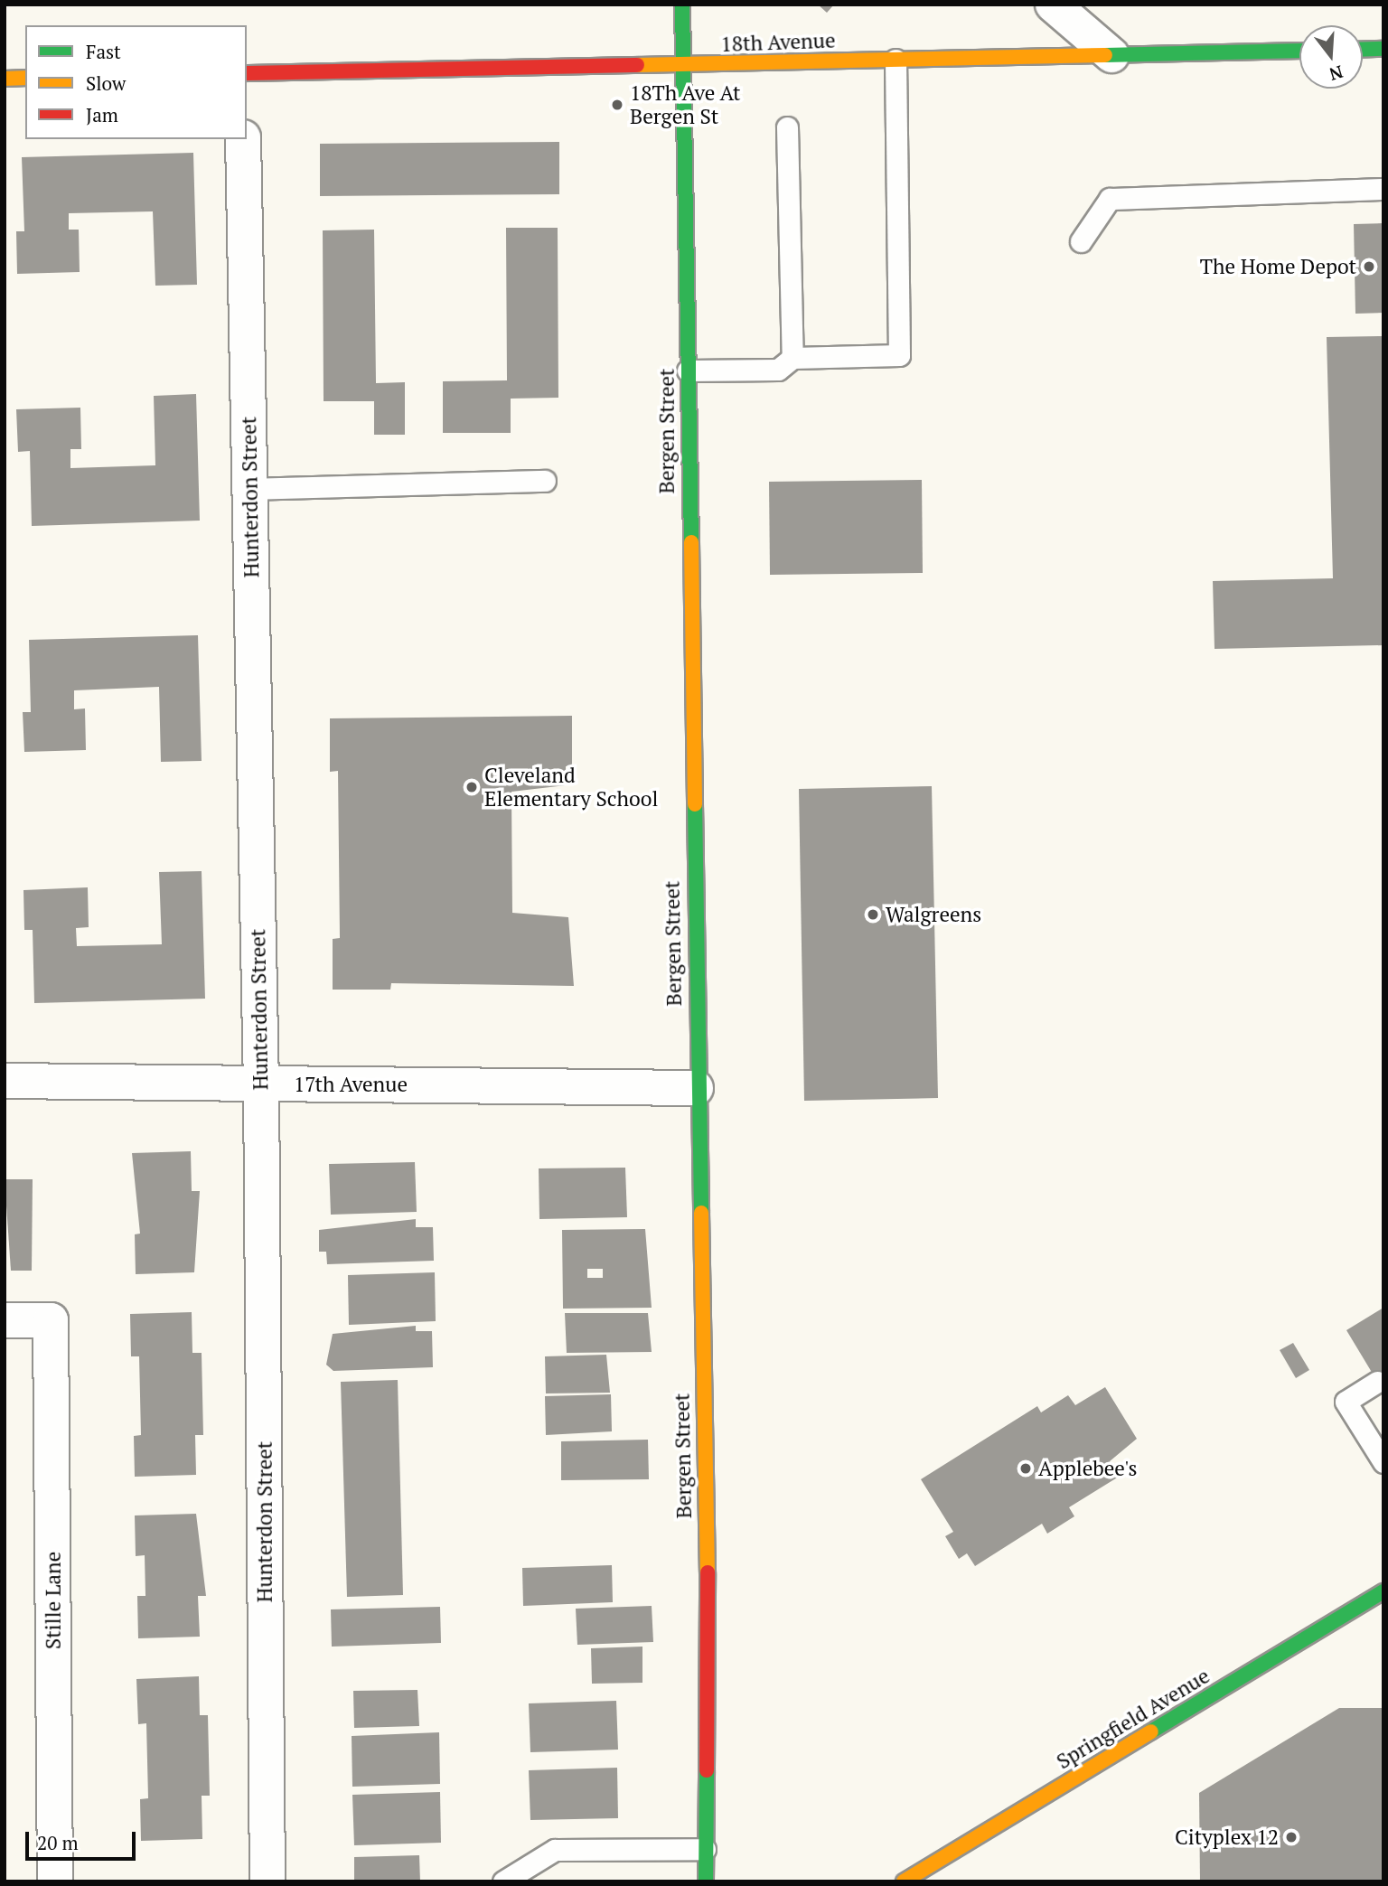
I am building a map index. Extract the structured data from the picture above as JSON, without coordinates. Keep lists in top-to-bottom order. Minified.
{"streets":{"main road":["18th Avenue","Bergen Street","Springfield Avenue"],"street":["Hunterdon Street","17th Avenue","Stille Lane"]},"crossings":[["18th Avenue","Bergen Street"],["Bergen Street","17th Avenue"],["Hunterdon Street","17th Avenue"]],"places":["18Th Ave At Bergen St","The Home Depot","Cleveland Elementary School","Walgreens","Applebee's","Cityplex 12"],"legend":["Fast","Slow","Jam"],"scale_bar":"20 m","north":"bottom"}
